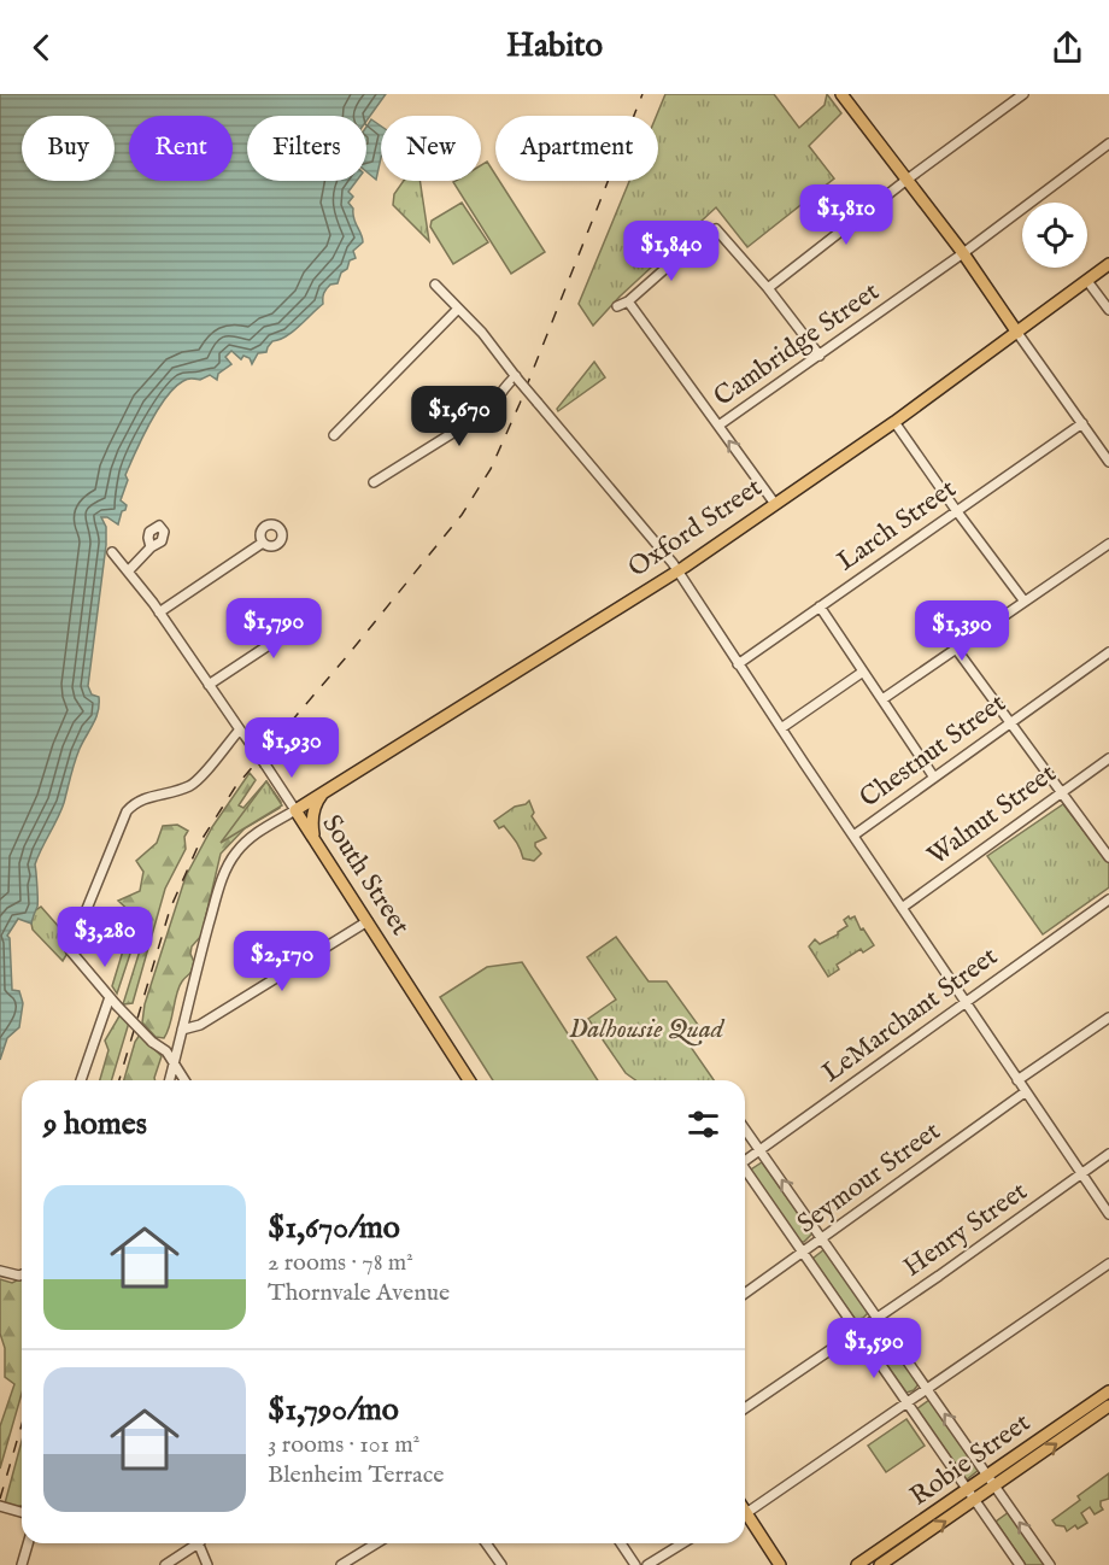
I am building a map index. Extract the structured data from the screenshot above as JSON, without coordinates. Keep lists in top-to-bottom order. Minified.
{"streets":{"main road":["Oxford Street","South Street","Robie Street"],"street":["Cambridge Street","Larch Street","Chestnut Street","Walnut Street","LeMarchant Street","Seymour Street","Henry Street"]},"crossings":[["Oxford Street","South Street"]],"parks":["Dalhousie Quad"],"page":{"header":"Habito","chip":["Buy","Rent","Filters","New","Apartment"],"price":["$1,810","$1,840","$1,670","$1,790","$1,390","$1,930","$3,280","$2,170","$1,590"],"heading":"9 homes","list":[{"name":"$1,670/mo","note":"2 rooms · 78 m² · Thornvale Avenue"},{"name":"$1,790/mo","note":"3 rooms · 101 m² · Blenheim Terrace"}]}}
